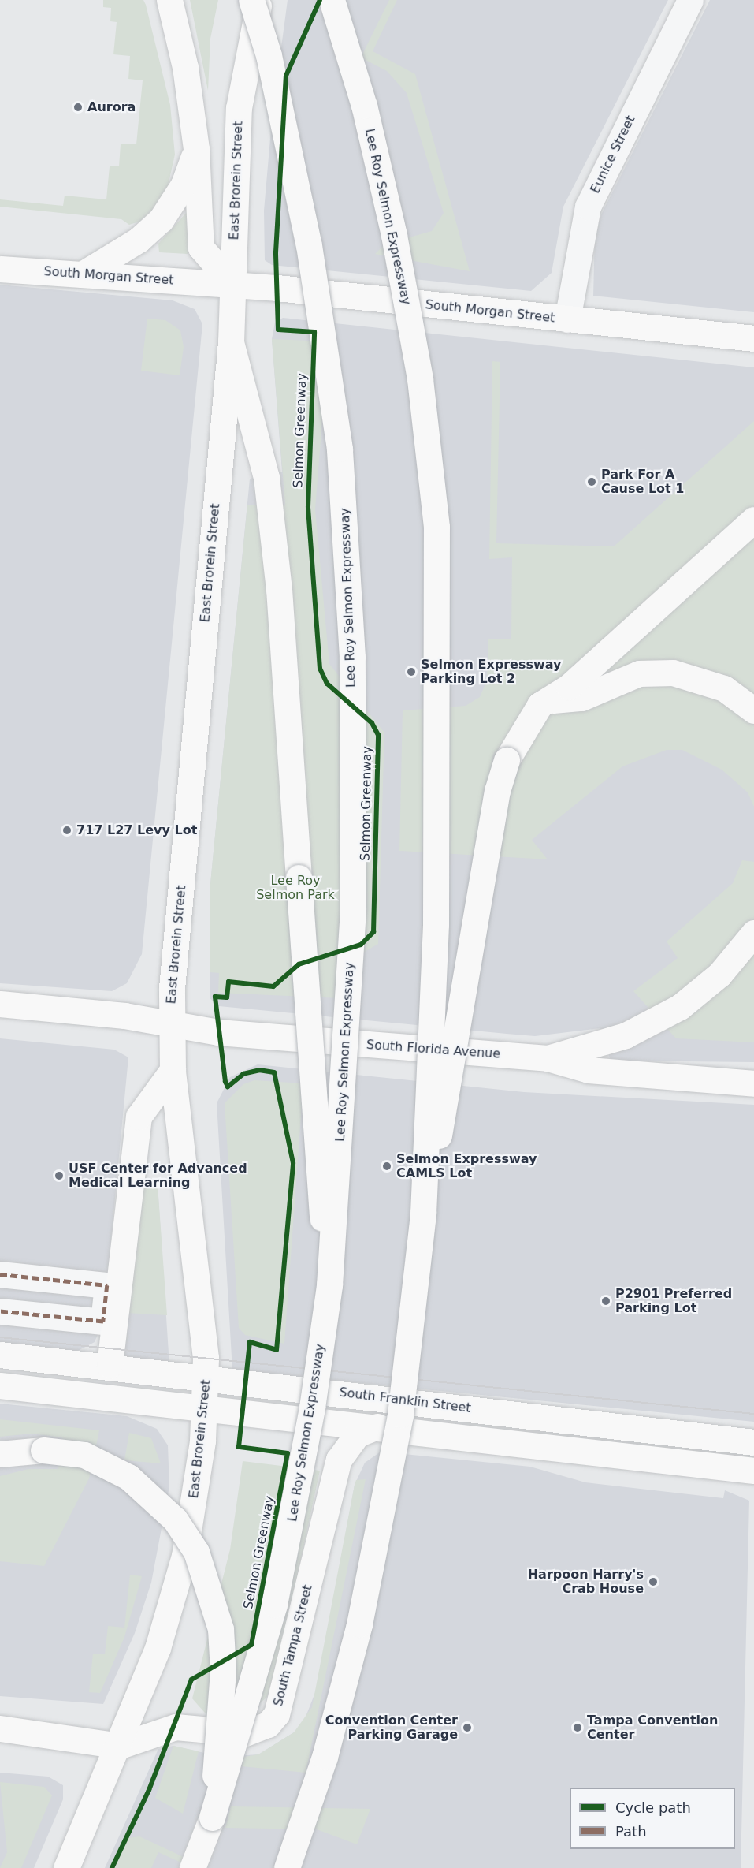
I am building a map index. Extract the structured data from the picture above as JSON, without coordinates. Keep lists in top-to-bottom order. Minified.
{"streets":{"main road":["East Brorein Street","Lee Roy Selmon Expressway","South Morgan Street","South Florida Avenue","South Franklin Street","South Tampa Street"],"street":["Eunice Street"],"cycle path":["Selmon Greenway"]},"crossings":[["Eunice Street","South Morgan Street"],["East Brorein Street","South Morgan Street"],["East Brorein Street","South Florida Avenue"],["East Brorein Street","South Franklin Street"],["East Brorein Street","South Tampa Street"]],"parks":["Lee Roy Selmon Park"],"places":["Aurora","Park For A Cause Lot 1","Selmon Expressway Parking Lot 2","717 L27 Levy Lot","Selmon Expressway CAMLS Lot","USF Center for Advanced Medical Learning","P2901 Preferred Parking Lot","Harpoon Harry's Crab House","Convention Center Parking Garage","Tampa Convention Center"],"legend":["Cycle path","Path"]}
